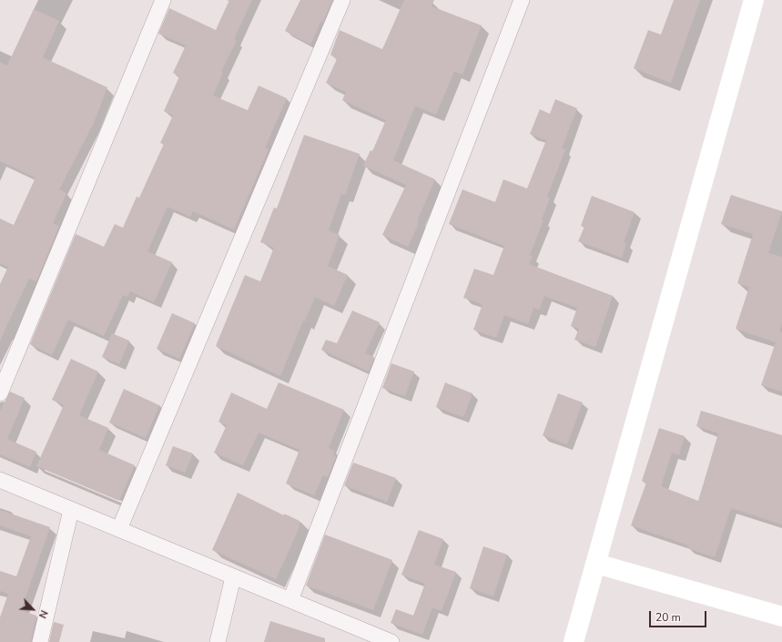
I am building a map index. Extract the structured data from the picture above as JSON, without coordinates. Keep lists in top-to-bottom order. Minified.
{"scale_bar":"20 m","north":"bottom right"}
